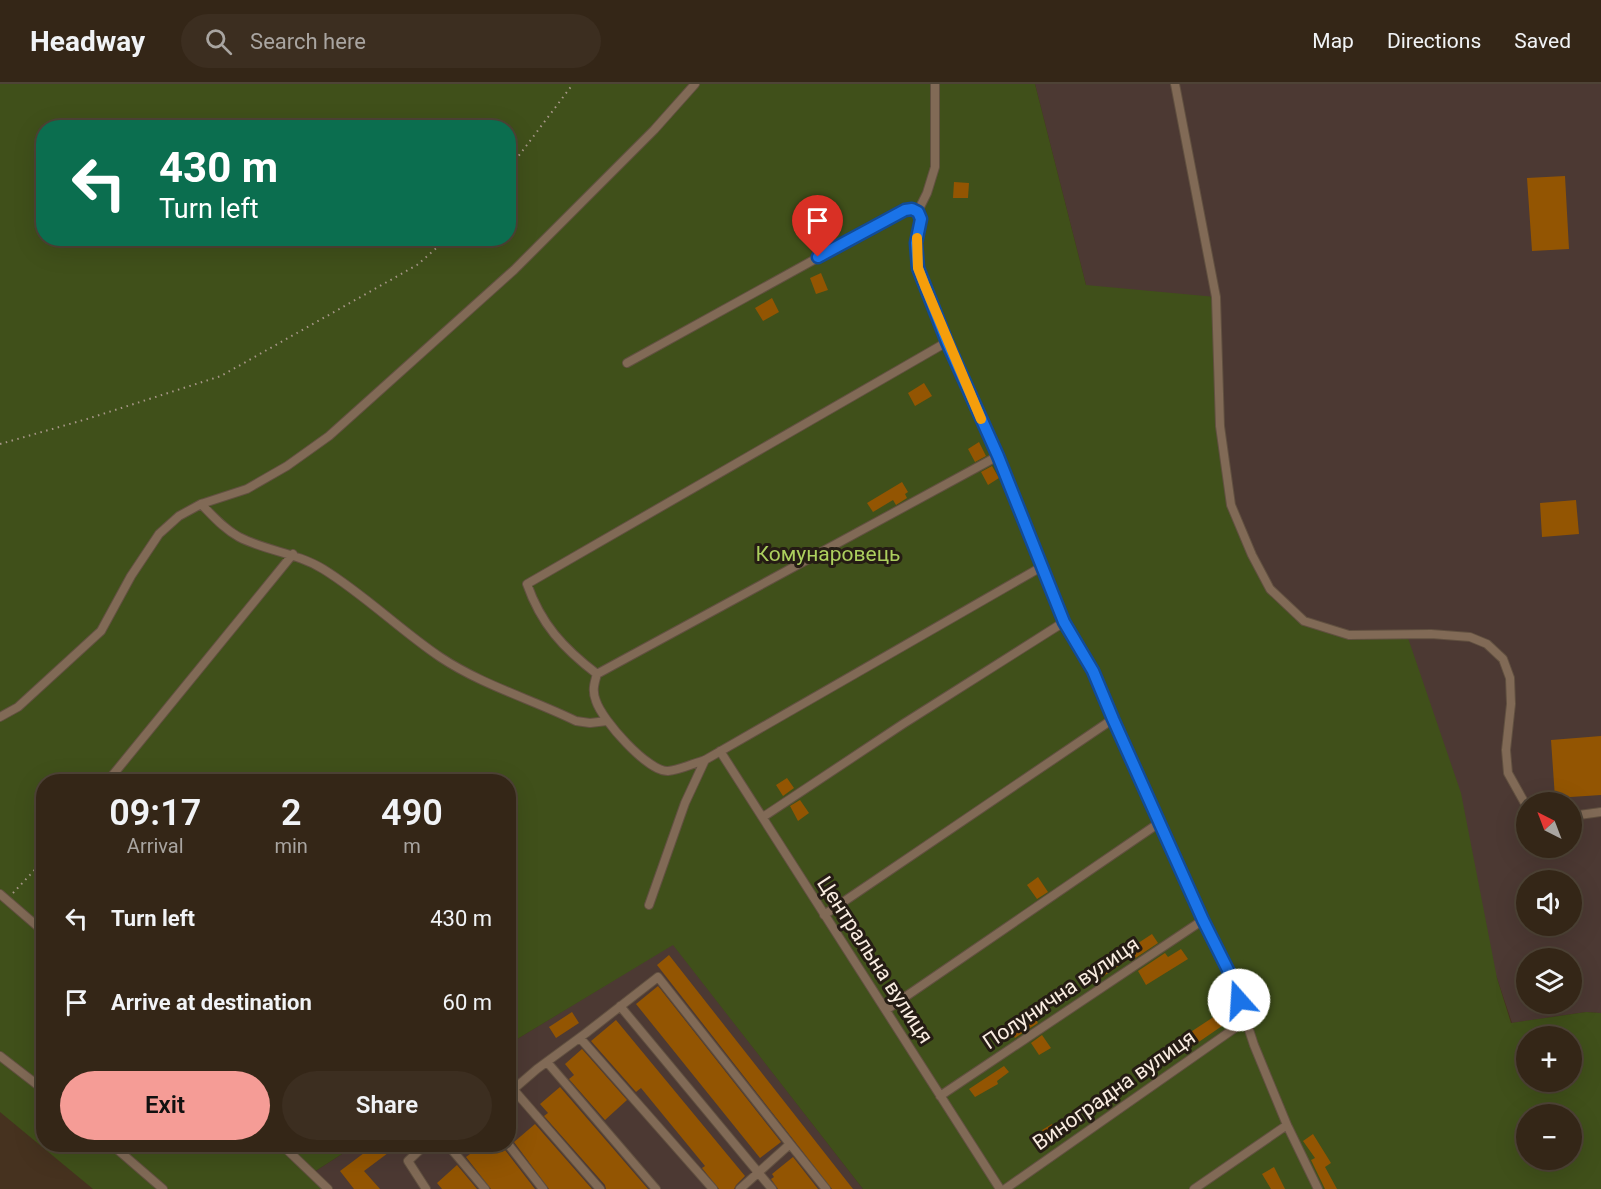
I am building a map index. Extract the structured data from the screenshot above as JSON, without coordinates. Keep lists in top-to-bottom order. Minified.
{"streets":{"lane":["Центральна вулиця","Полунична вулиця","Виноградна вулиця"]},"crossings":[["Центральна вулиця","Полунична вулиця"]],"parks":["Комунаровець"],"north":"top left","page":{"header":"Headway","search":"Search here","nav":["Map","Directions","Saved"],"turn":["430 m","Turn left"],"eta":["09:17","Arrival","2","min","490","m"],"map_buttons":["+","−"],"list":[{"name":"Turn left","value":"430 m"},{"name":"Arrive at destination","value":"60 m"}],"buttons":["Exit","Share"]}}
